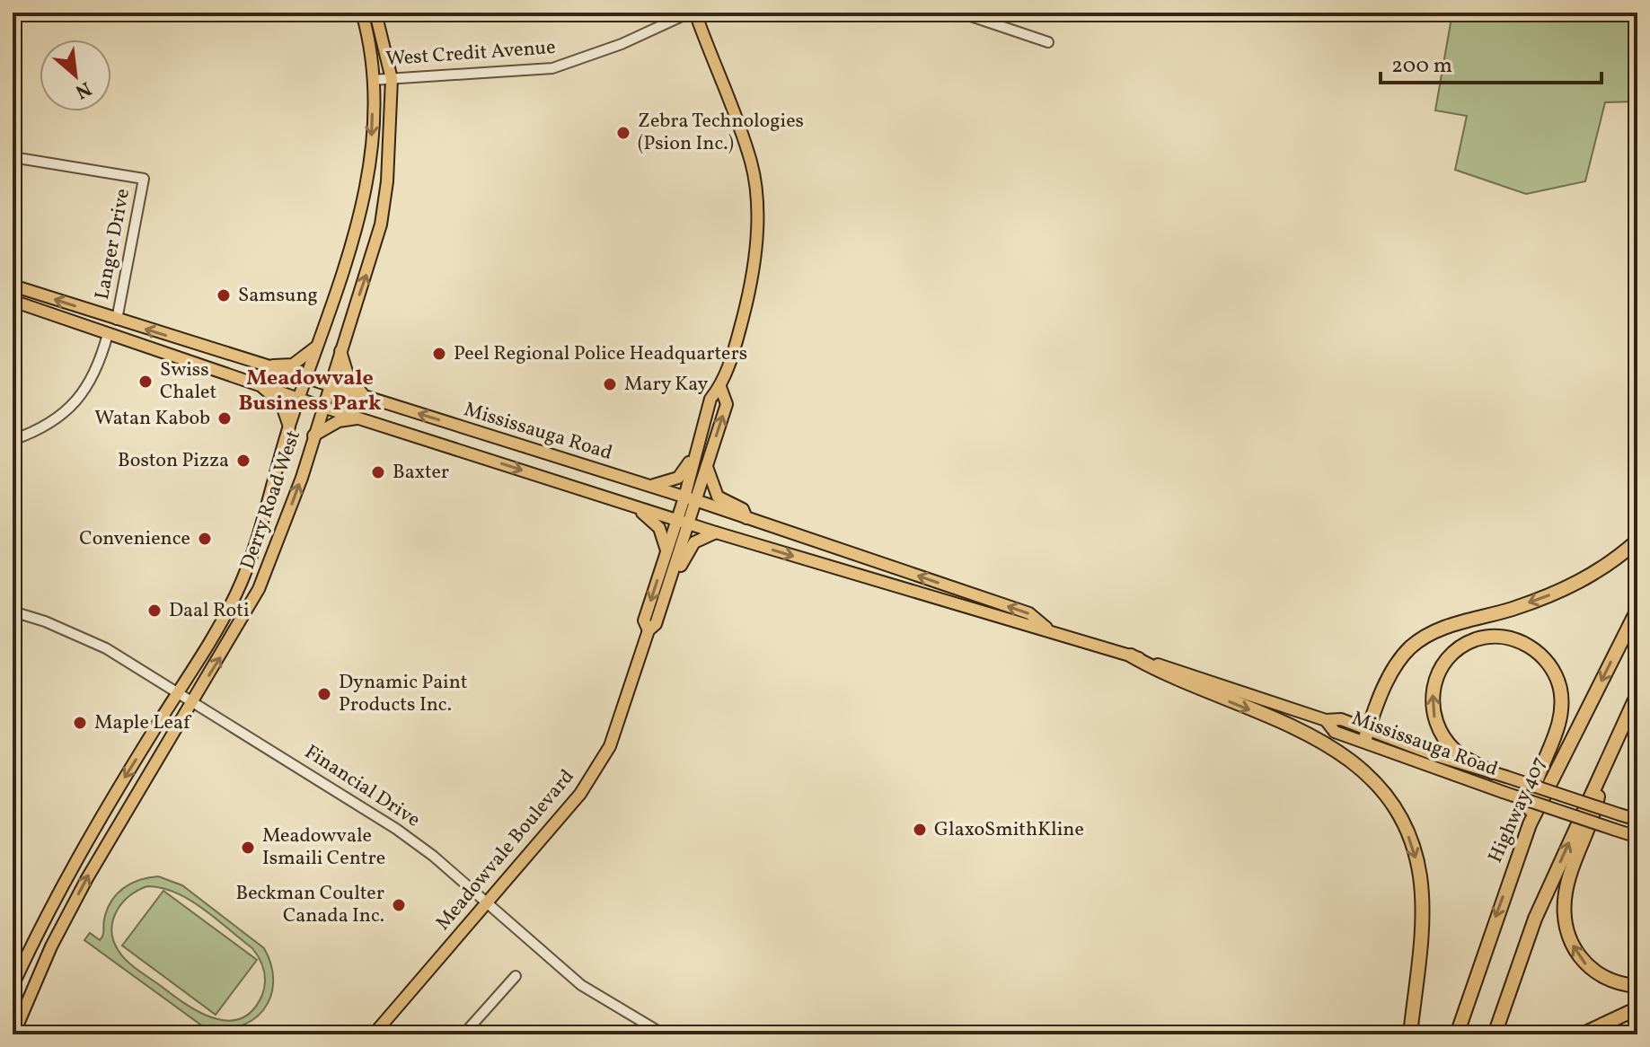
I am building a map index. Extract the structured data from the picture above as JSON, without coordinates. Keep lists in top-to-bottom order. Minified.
{"streets":{"highway":["Highway 407"],"main road":["Mississauga Road","Derry Road West","Meadowvale Boulevard"],"street":["West Credit Avenue","Langer Drive","Financial Drive"]},"crossings":[["West Credit Avenue","Derry Road West"],["West Credit Avenue","Meadowvale Boulevard"],["Langer Drive","Mississauga Road"],["Mississauga Road","Derry Road West"],["Mississauga Road","Meadowvale Boulevard"],["Derry Road West","Financial Drive"],["Financial Drive","Meadowvale Boulevard"]],"districts":["Meadowvale Business Park"],"places":["Zebra Technologies (Psion Inc.)","Samsung","Peel Regional Police Headquarters","Swiss Chalet","Mary Kay","Watan Kabob","Boston Pizza","Baxter","Convenience","Daal Roti","Dynamic Paint Products Inc.","Maple Leaf","GlaxoSmithKline","Meadowvale Ismaili Centre","Beckman Coulter Canada Inc."],"scale_bar":"200 m","north":"bottom right"}
